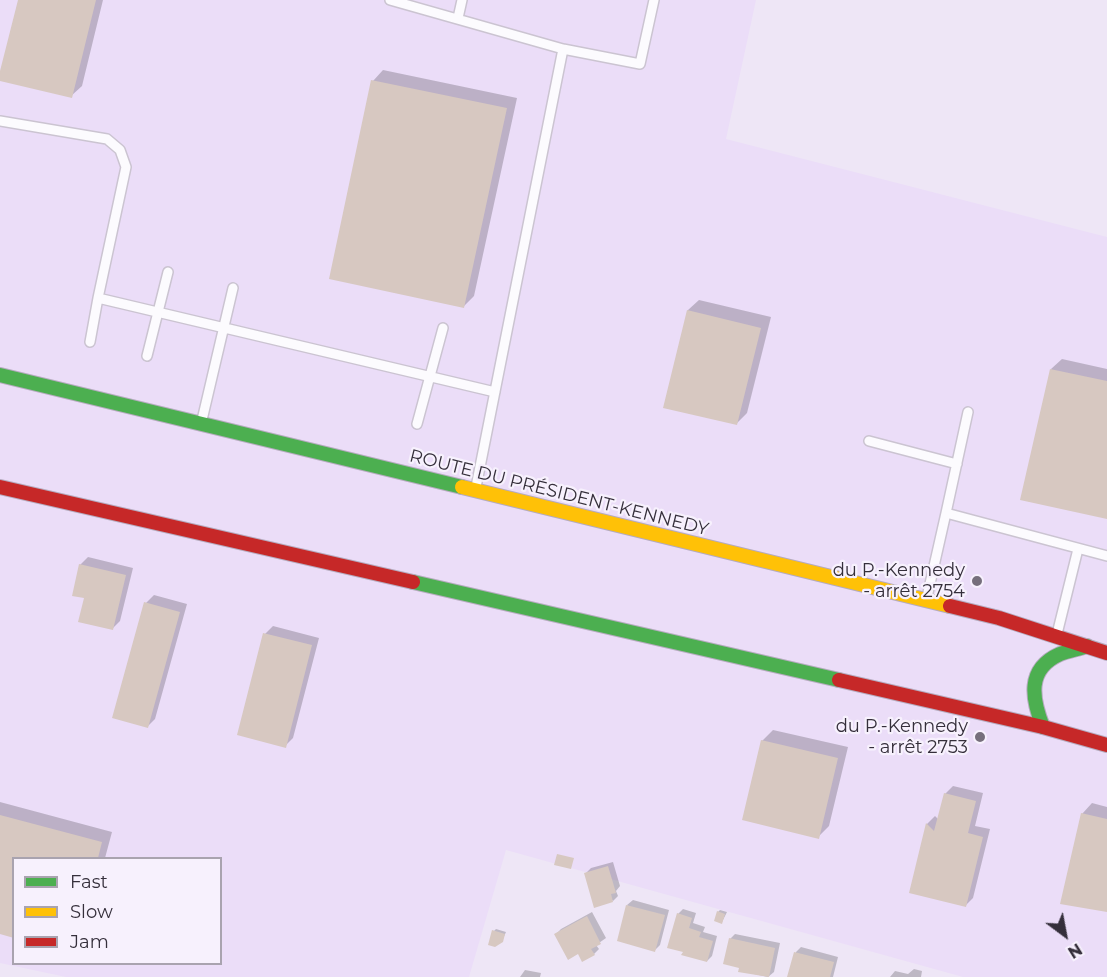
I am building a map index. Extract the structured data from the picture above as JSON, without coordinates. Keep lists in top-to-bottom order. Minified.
{"streets":{"main road":["ROUTE DU PRÉSIDENT-KENNEDY"]},"places":["du P.-Kennedy - arrêt 2754","du P.-Kennedy - arrêt 2753"],"legend":["Fast","Slow","Jam"],"north":"bottom right"}
